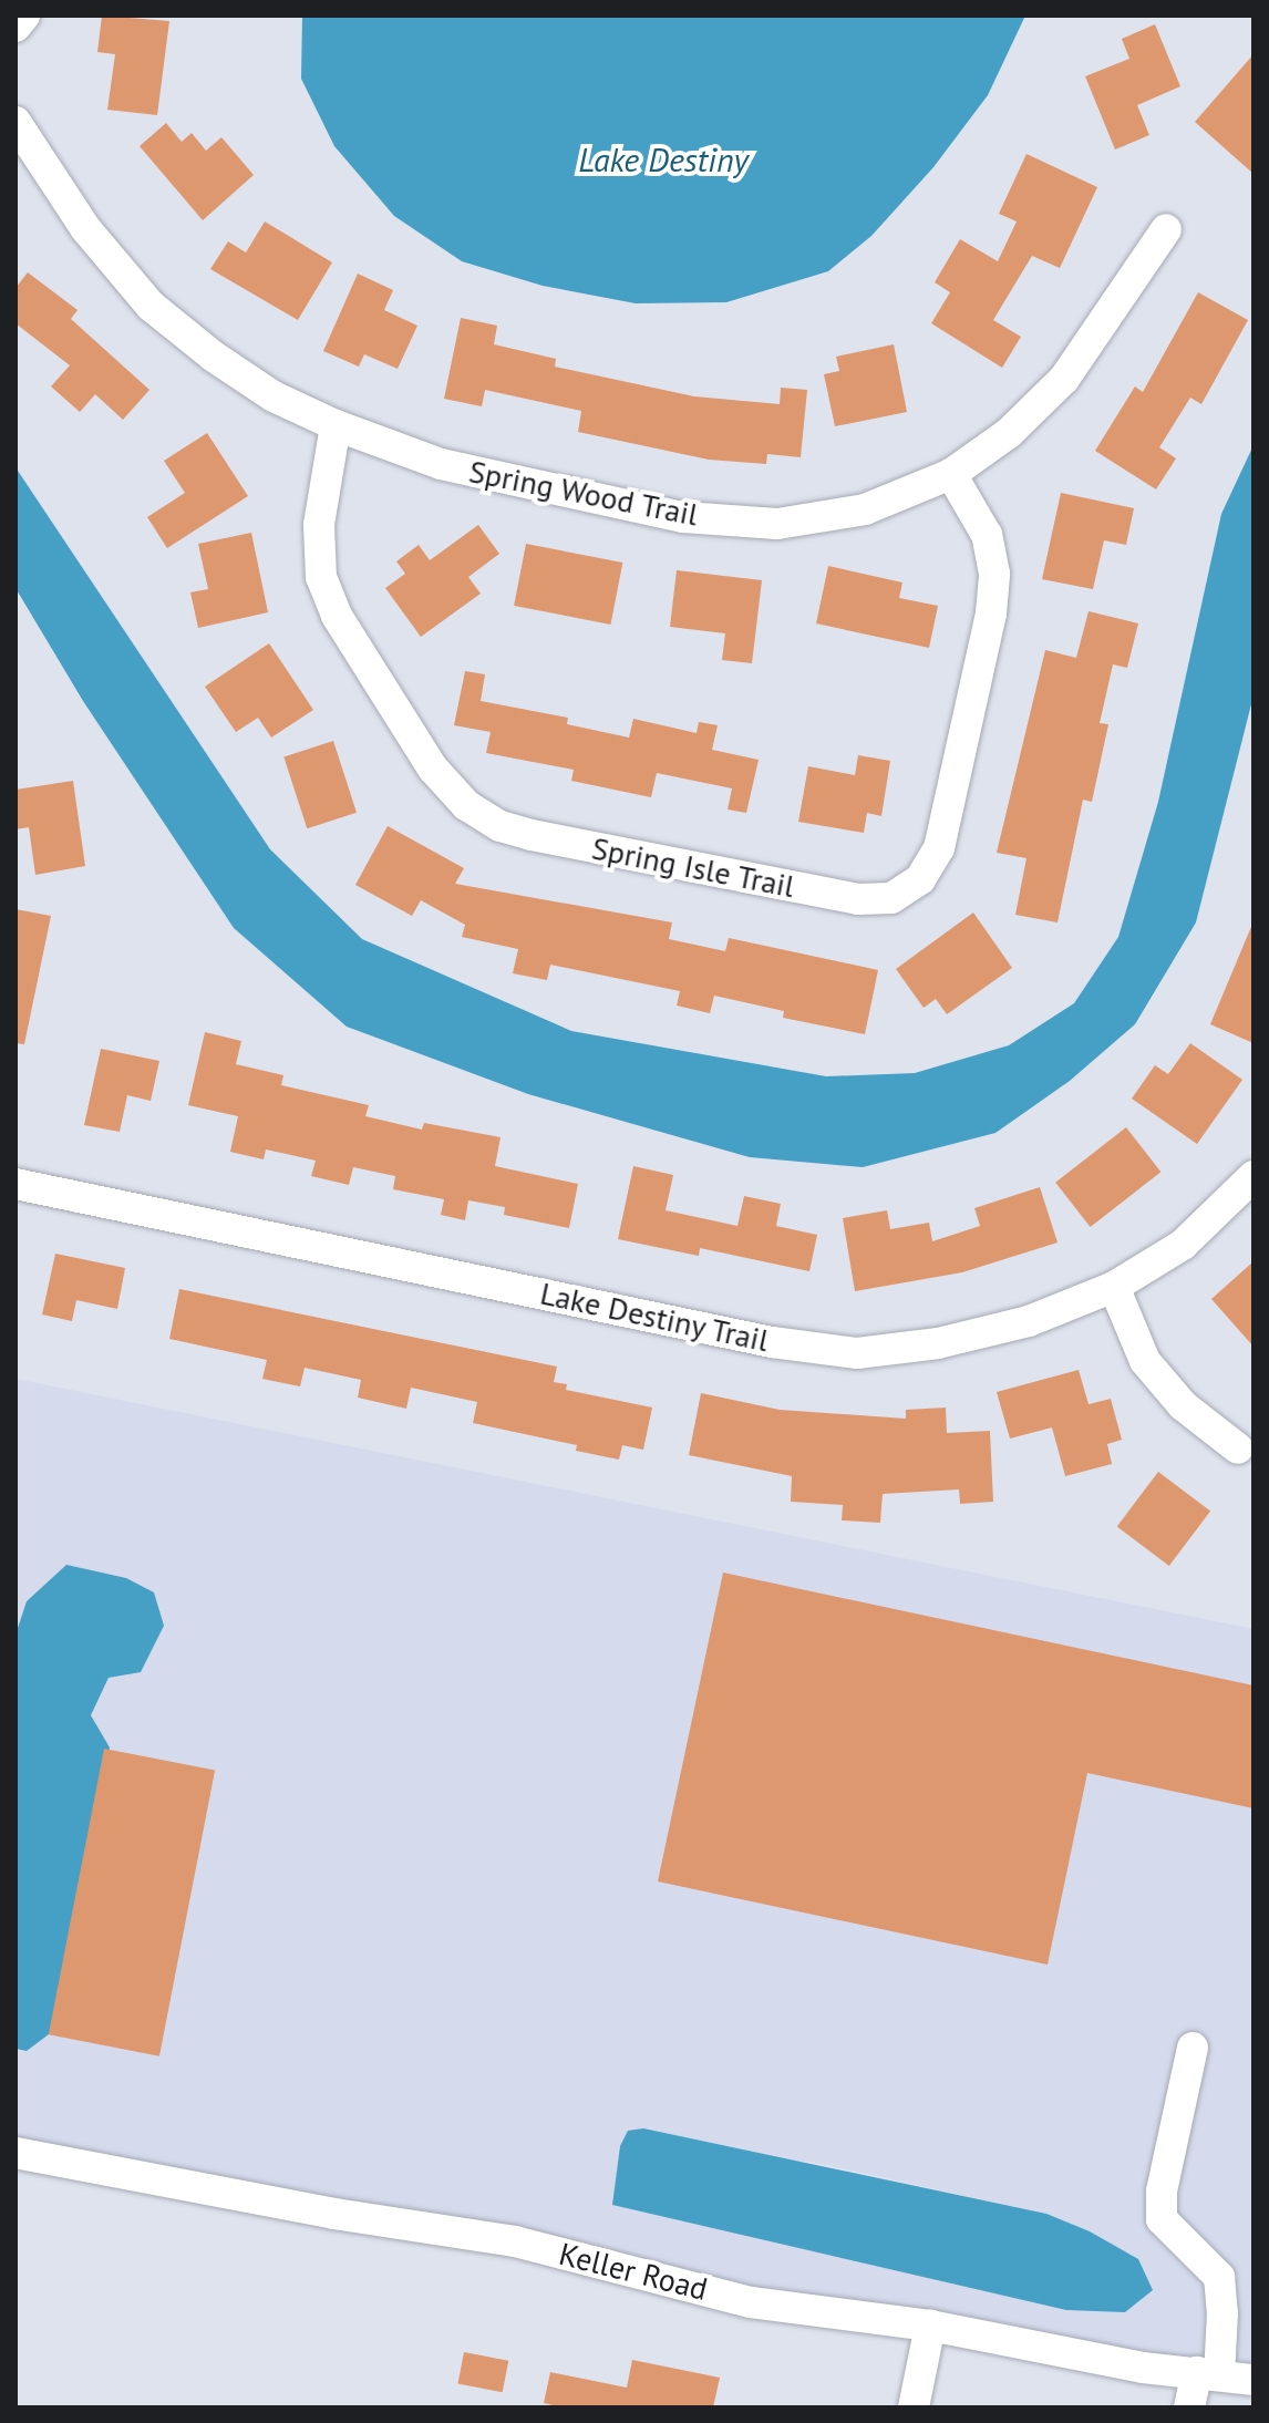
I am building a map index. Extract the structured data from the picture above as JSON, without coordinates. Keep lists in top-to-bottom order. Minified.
{"streets":{"street":["Spring Wood Trail","Spring Isle Trail","Lake Destiny Trail","Keller Road"]},"crossings":[["Spring Wood Trail","Spring Isle Trail"]],"water":["Lake Destiny"]}
